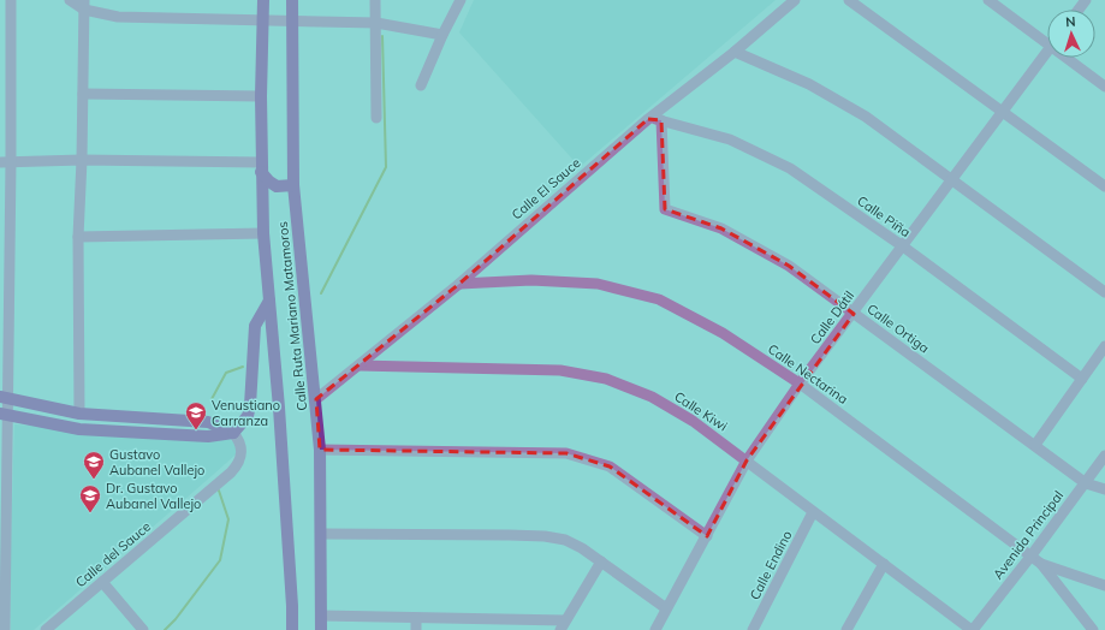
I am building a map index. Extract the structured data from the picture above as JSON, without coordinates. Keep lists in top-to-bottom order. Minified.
{"streets":{"main road":["Calle Ruta Mariano Matamoros"],"street":["Calle El Sauce","Calle Piña","Calle Dátil","Calle Ortiga","Calle Nectarina","Calle Kiwi","Avenida Principal","Calle del Sauce","Calle Endino"]},"crossings":[["Calle El Sauce","Calle Piña"],["Calle El Sauce","Calle Ruta Mariano Matamoros"],["Calle El Sauce","Calle Nectarina"],["Calle El Sauce","Calle Kiwi"],["Calle Piña","Calle Dátil"],["Calle Piña","Calle Ortiga"],["Calle Dátil","Calle Ortiga"],["Calle Dátil","Calle Nectarina"],["Calle Dátil","Calle Kiwi"],["Calle Ortiga","Avenida Principal"],["Calle Nectarina","Avenida Principal"],["Calle Kiwi","Avenida Principal"],["Calle Kiwi","Calle Endino"]],"places":{"school or university":["Venustiano Carranza","Gustavo Aubanel Vallejo","Dr. Gustavo Aubanel Vallejo"]},"north":"top"}
